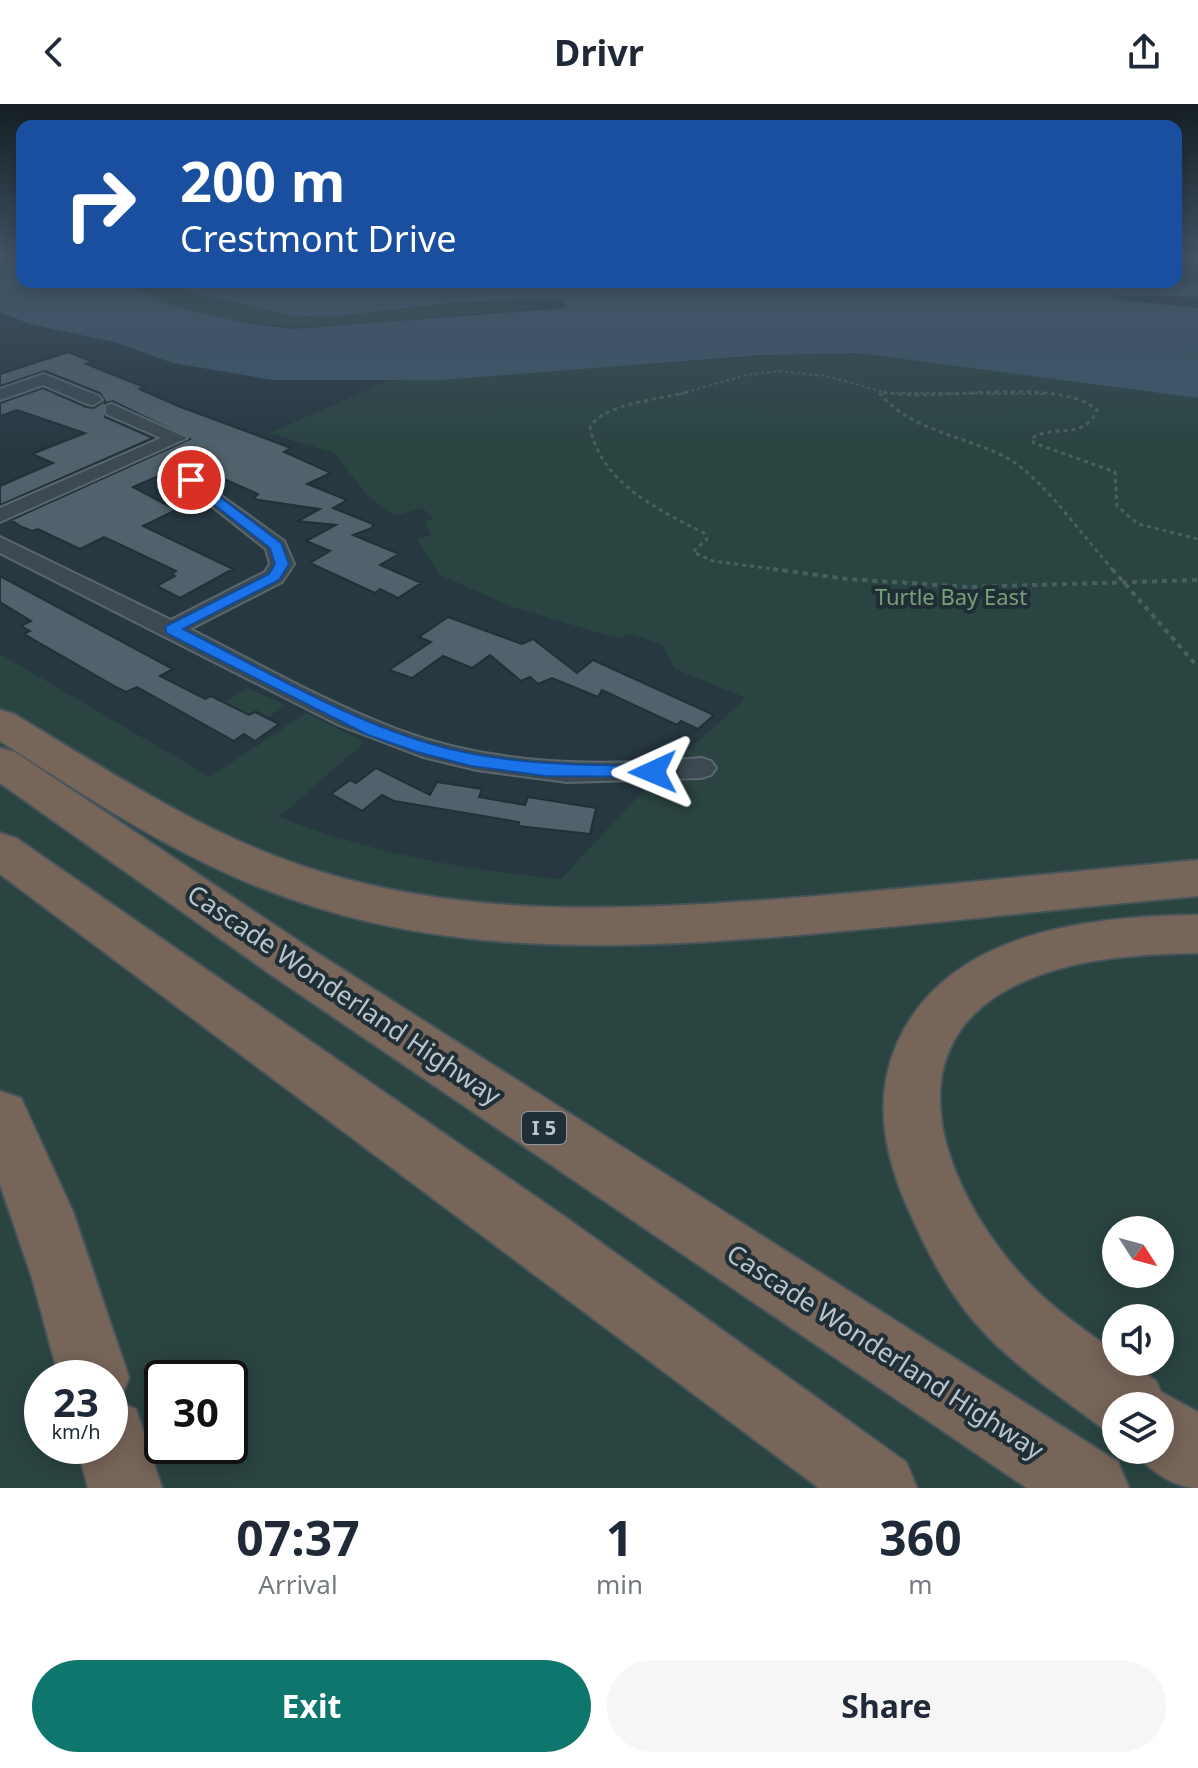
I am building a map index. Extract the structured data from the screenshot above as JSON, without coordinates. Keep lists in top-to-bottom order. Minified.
{"streets":{"highway":["Cascade Wonderland Highway","I 5"]},"parks":["Turtle Bay East"],"north":"bottom right","page":{"header":"Drivr","turn":["200 m","Crestmont Drive"],"speed":"23 km/h","limit":"30","eta":["07:37","Arrival","1","min","360","m"],"buttons":["Exit","Share"]}}
